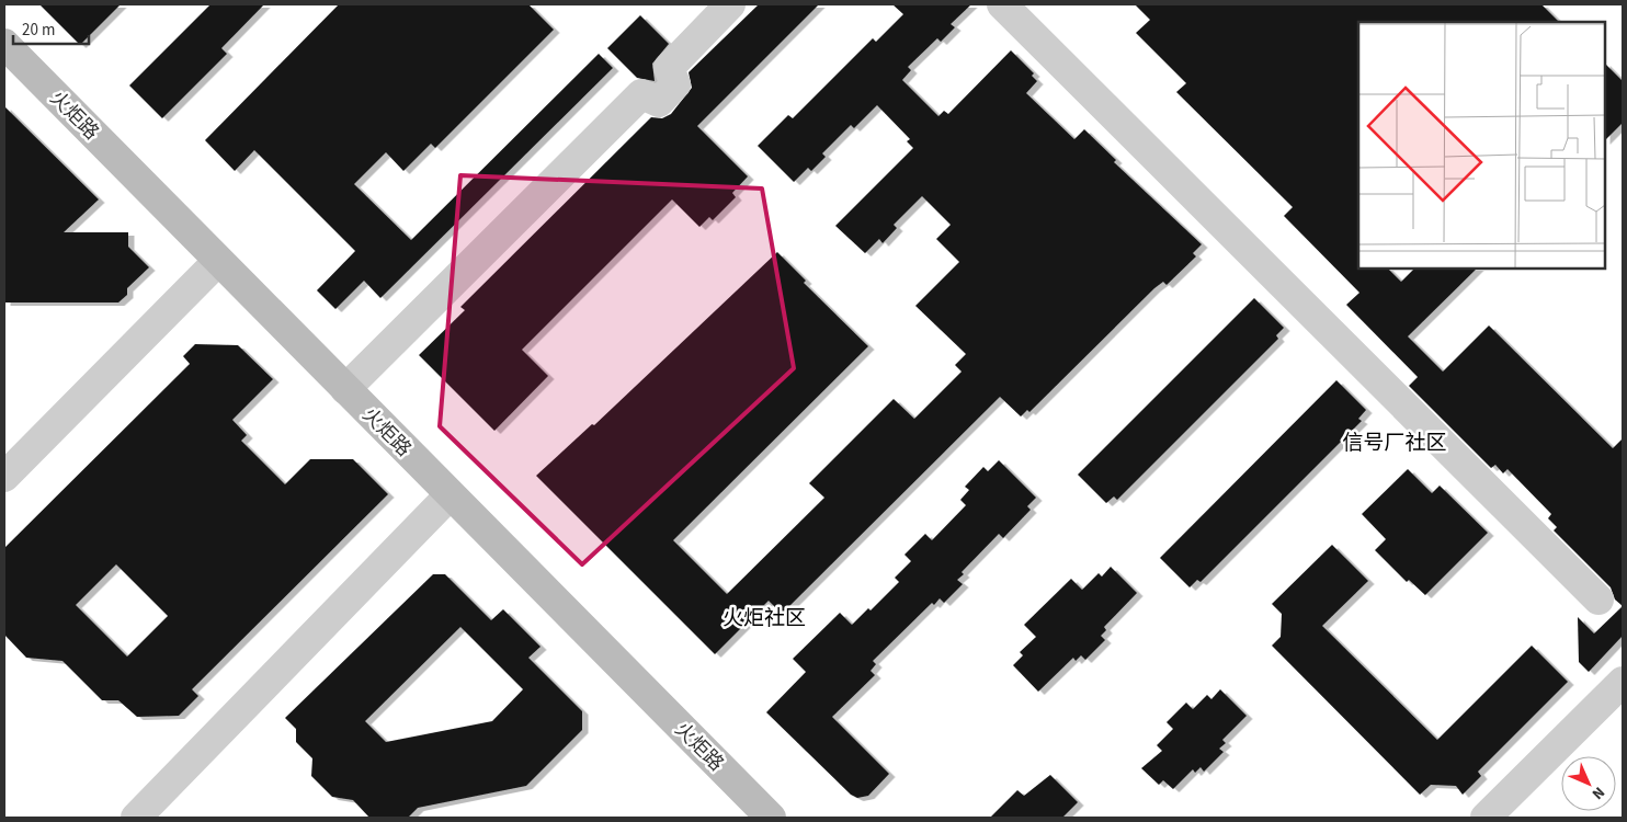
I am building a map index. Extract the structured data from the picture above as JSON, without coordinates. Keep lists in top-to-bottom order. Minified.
{"streets":{"street":["火炬路"]},"districts":["信号厂社区","火炬社区"],"scale_bar":"20 m","north":"bottom right"}
